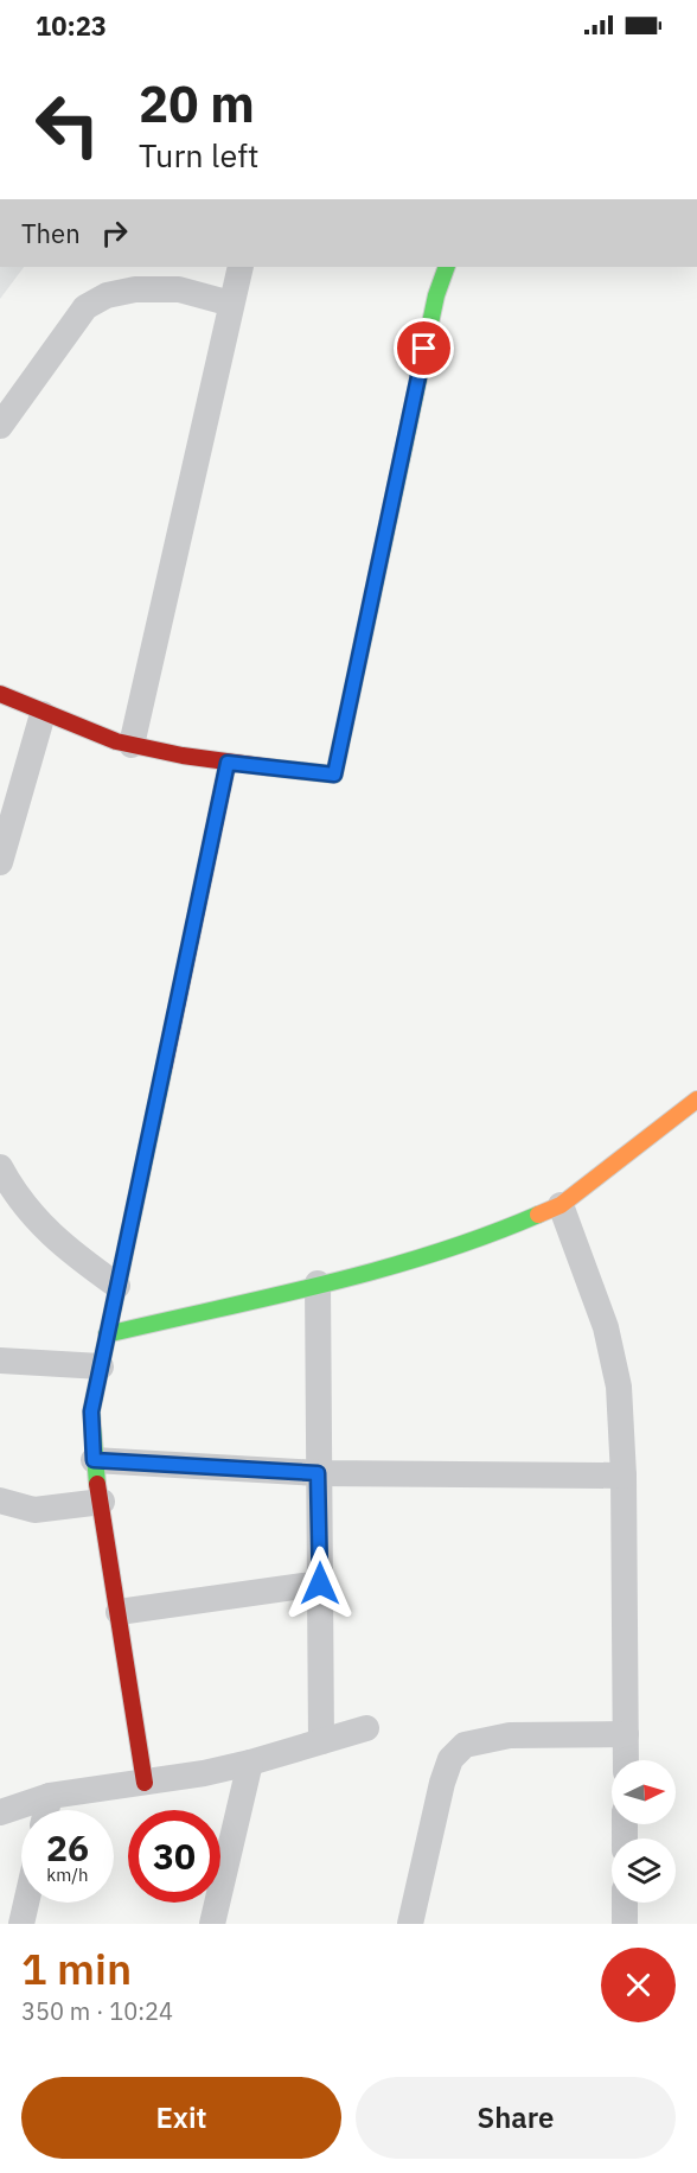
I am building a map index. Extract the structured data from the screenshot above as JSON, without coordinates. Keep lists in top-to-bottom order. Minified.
{"north":"right","page":{"status":"10:23","turn":["20 m","Turn left"],"then":"Then","speed":"26 km/h","limit":"30","heading":["1 min","350 m · 10:24"],"buttons":["Exit","Share"]}}
